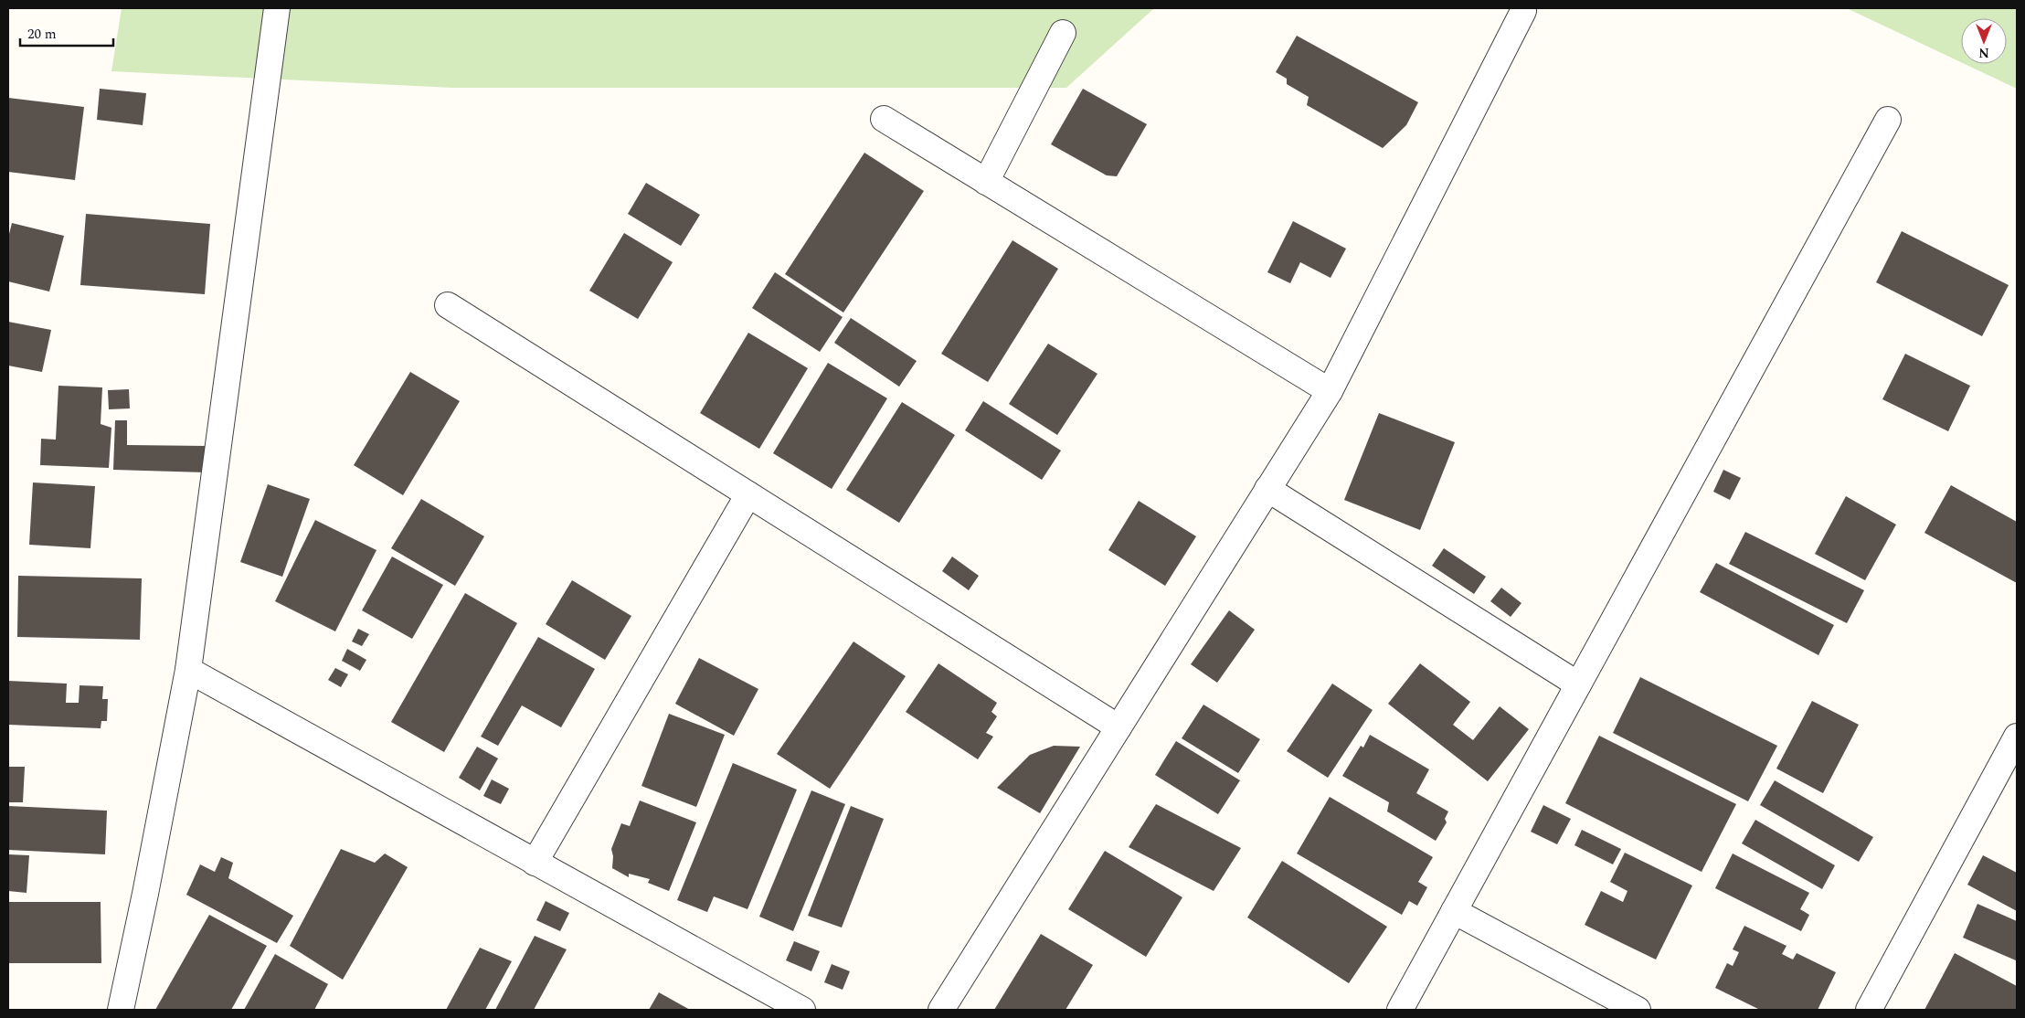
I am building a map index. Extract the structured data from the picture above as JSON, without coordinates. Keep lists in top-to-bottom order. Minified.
{"scale_bar":"20 m","north":"bottom"}
